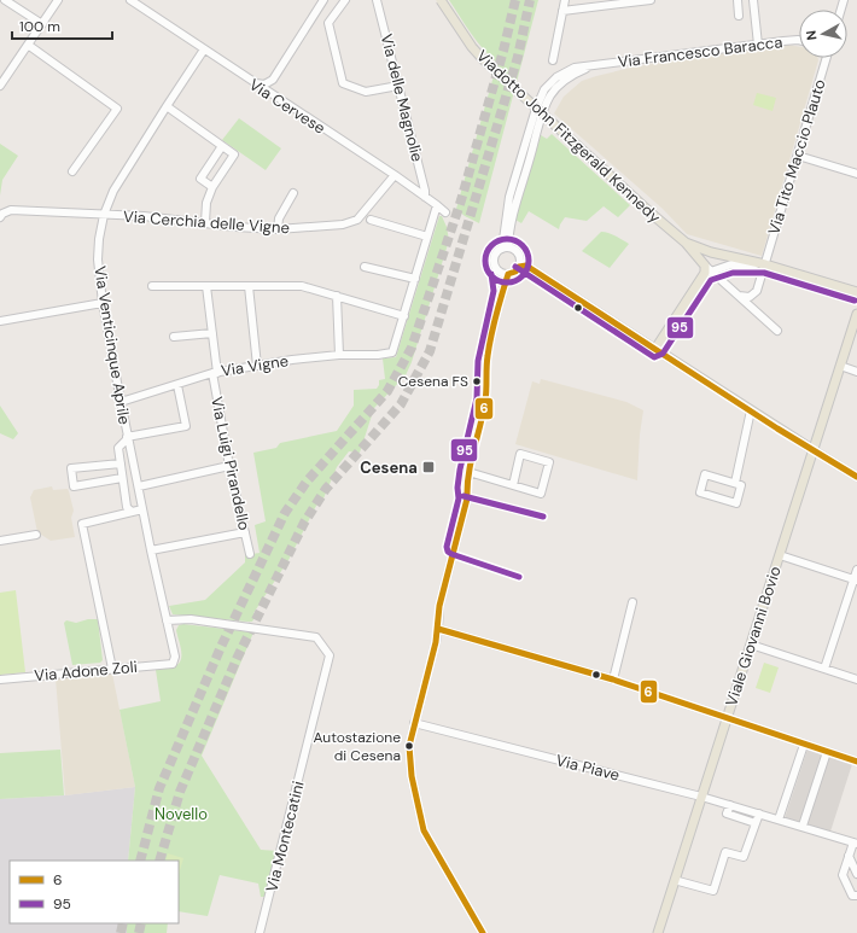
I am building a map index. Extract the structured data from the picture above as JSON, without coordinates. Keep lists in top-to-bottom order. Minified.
{"streets":{"main road":["Viadotto John Fitzgerald Kennedy","Viale Giovanni Bovio"],"street":["Via Francesco Baracca","Via delle Magnolie","Via Cervese","Via Tito Maccio Plauto","Via Cerchia delle Vigne","Via Venticinque Aprile","Via Vigne","Via Luigi Pirandello","Via Adone Zoli","Via Piave","Via Montecatini"]},"crossings":[["Via delle Magnolie","Via Cervese"],["Via Cervese","Via Cerchia delle Vigne"],["Via Cervese","Via Venticinque Aprile"],["Via Cerchia delle Vigne","Via Venticinque Aprile"],["Via Venticinque Aprile","Via Vigne"],["Via Venticinque Aprile","Via Adone Zoli"],["Via Venticinque Aprile","Via Montecatini"],["Via Vigne","Via Luigi Pirandello"],["Viale Giovanni Bovio","Via Piave"]],"parks":["Novello"],"places":{"other":["Cesena FS","Autostazione di Cesena"],"transit":["Cesena"]},"lines":["transit line 95","transit line 6"],"legend":["6","95"],"scale_bar":"100 m","north":"left"}
